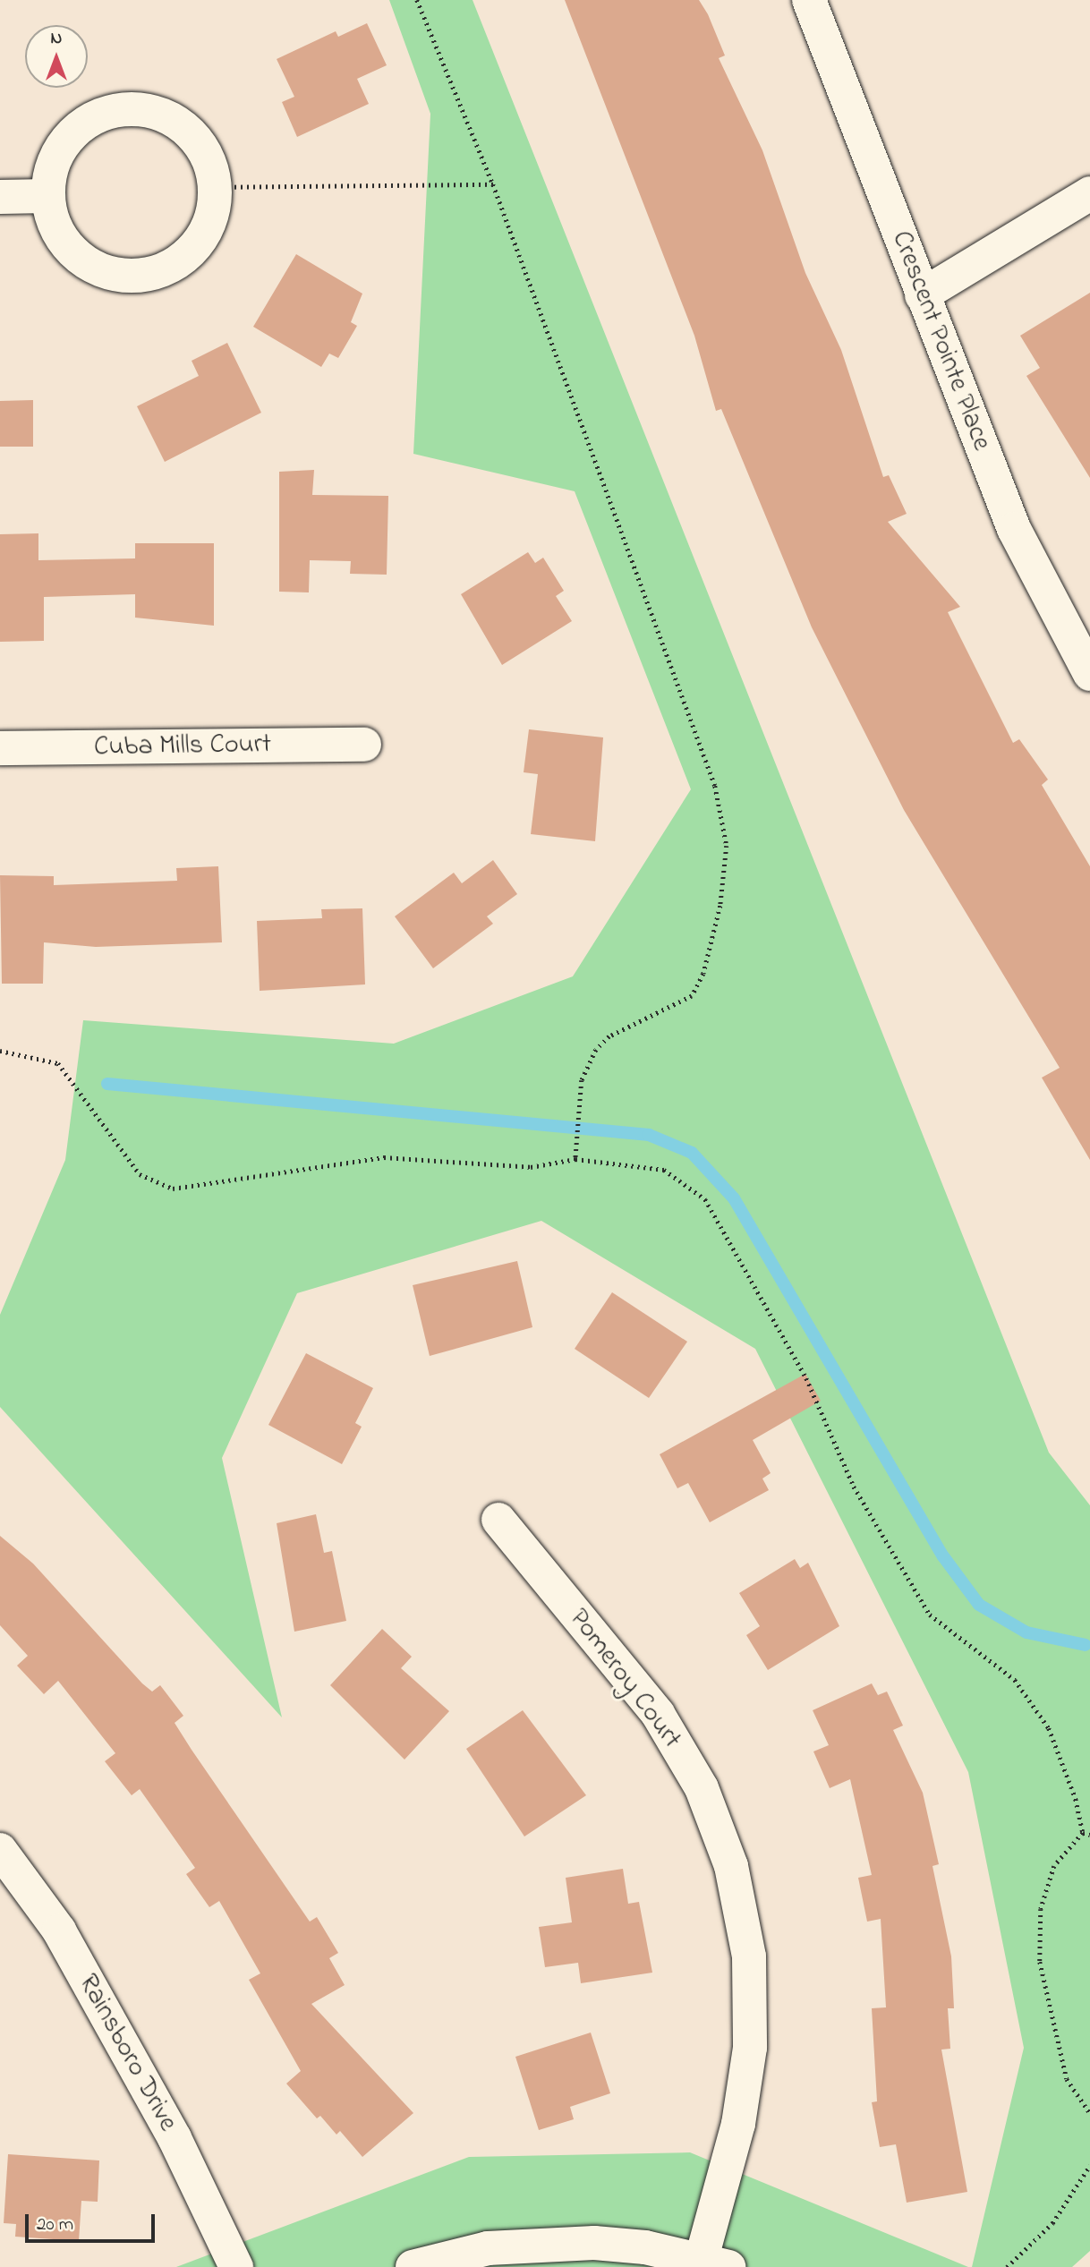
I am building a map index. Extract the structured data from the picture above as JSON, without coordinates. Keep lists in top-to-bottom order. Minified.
{"streets":{"street":["Crescent Pointe Place","Cuba Mills Court","Pomeroy Court","Rainsboro Drive"]},"scale_bar":"20 m","north":"top"}
